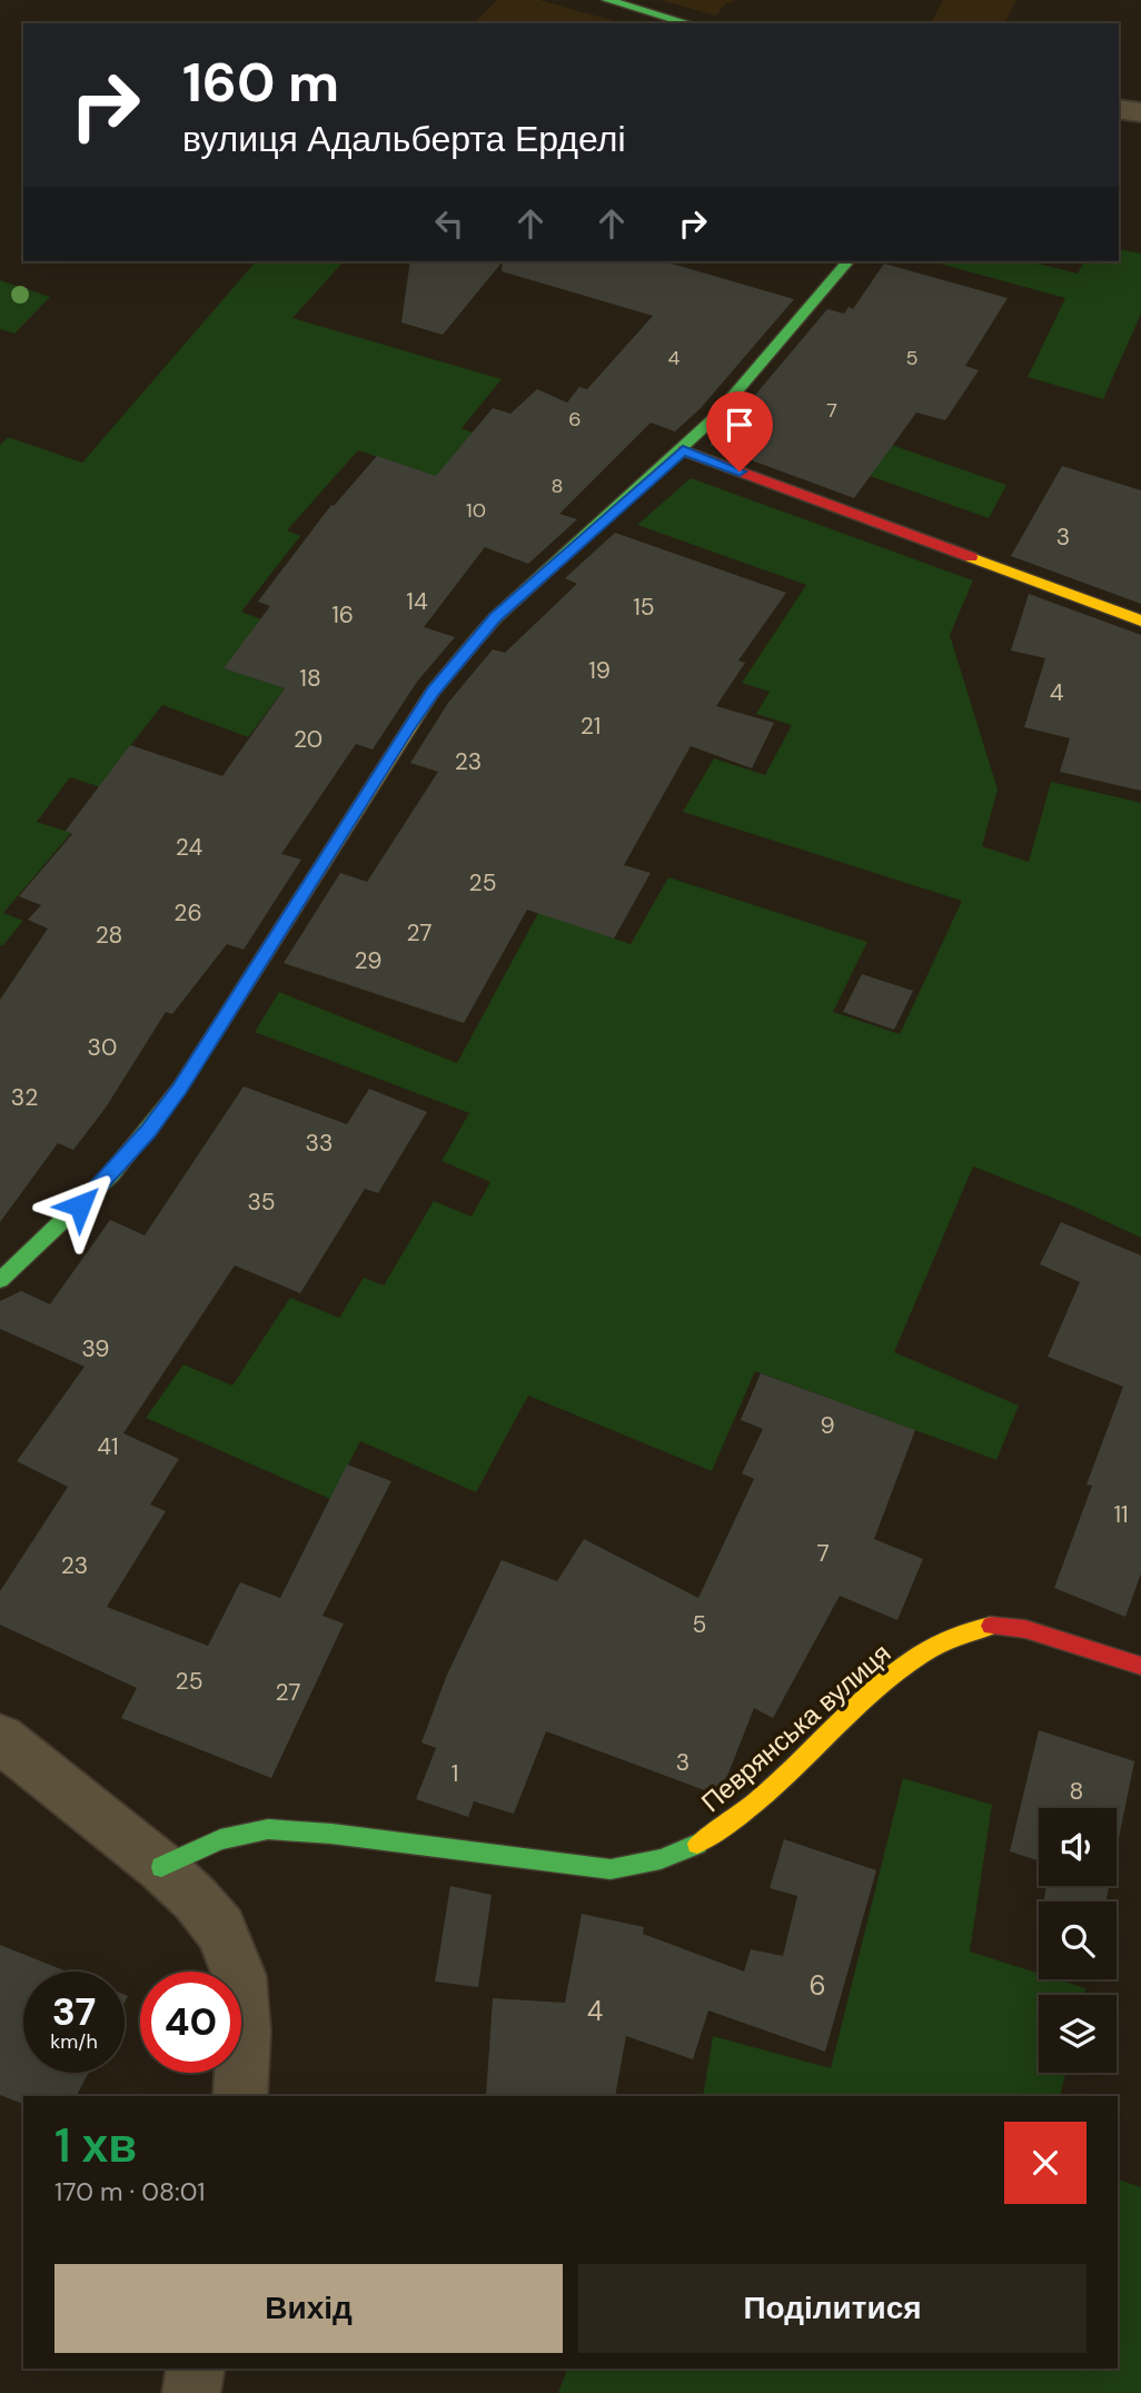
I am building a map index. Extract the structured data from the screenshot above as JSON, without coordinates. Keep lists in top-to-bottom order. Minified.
{"streets":{"street":["Певрянська вулиця"]},"house_numbers":["4","5","7","6","8","10","3","14","15","16","19","18","4","21","20","23","24","25","26","27","28","29","30","32","33","35","39","9","41","11","7","23","5","25","27","3","1","8","6","4"],"page":{"turn":["160 m","вулиця Адальберта Ерделі"],"speed":"37 km/h","limit":"40","heading":["1 хв","170 m · 08:01"],"buttons":["Вихід","Поділитися"]}}
